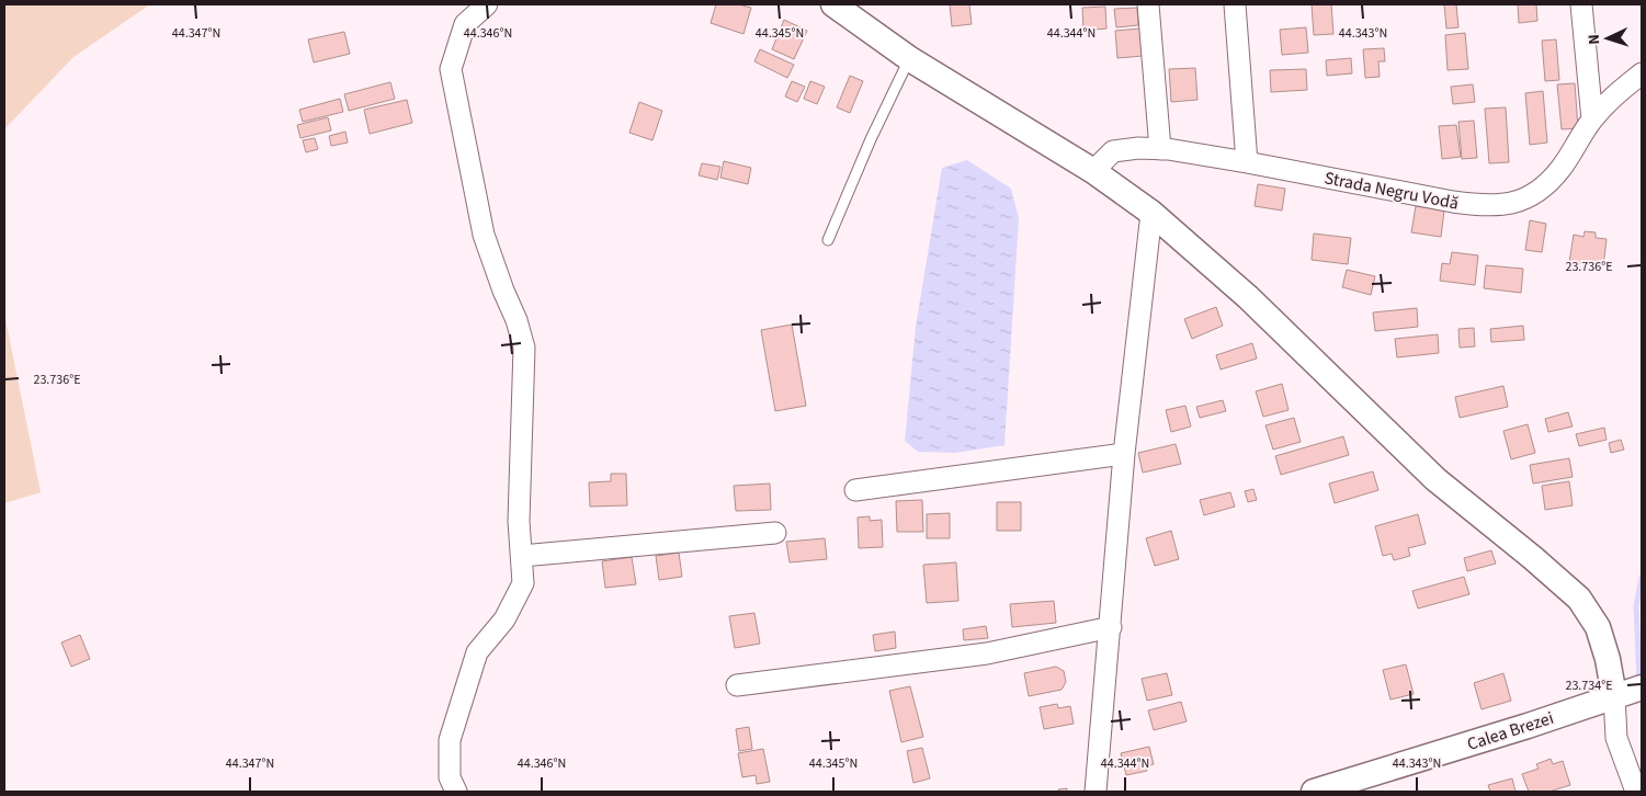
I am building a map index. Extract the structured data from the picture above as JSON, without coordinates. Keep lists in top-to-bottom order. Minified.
{"streets":{"street":["Strada Negru Vodă","Calea Brezei"]},"north":"left","coordinates":["44.347°N","44.346°N","44.345°N","44.344°N","44.343°N","23.736°E","23.734°E"]}
